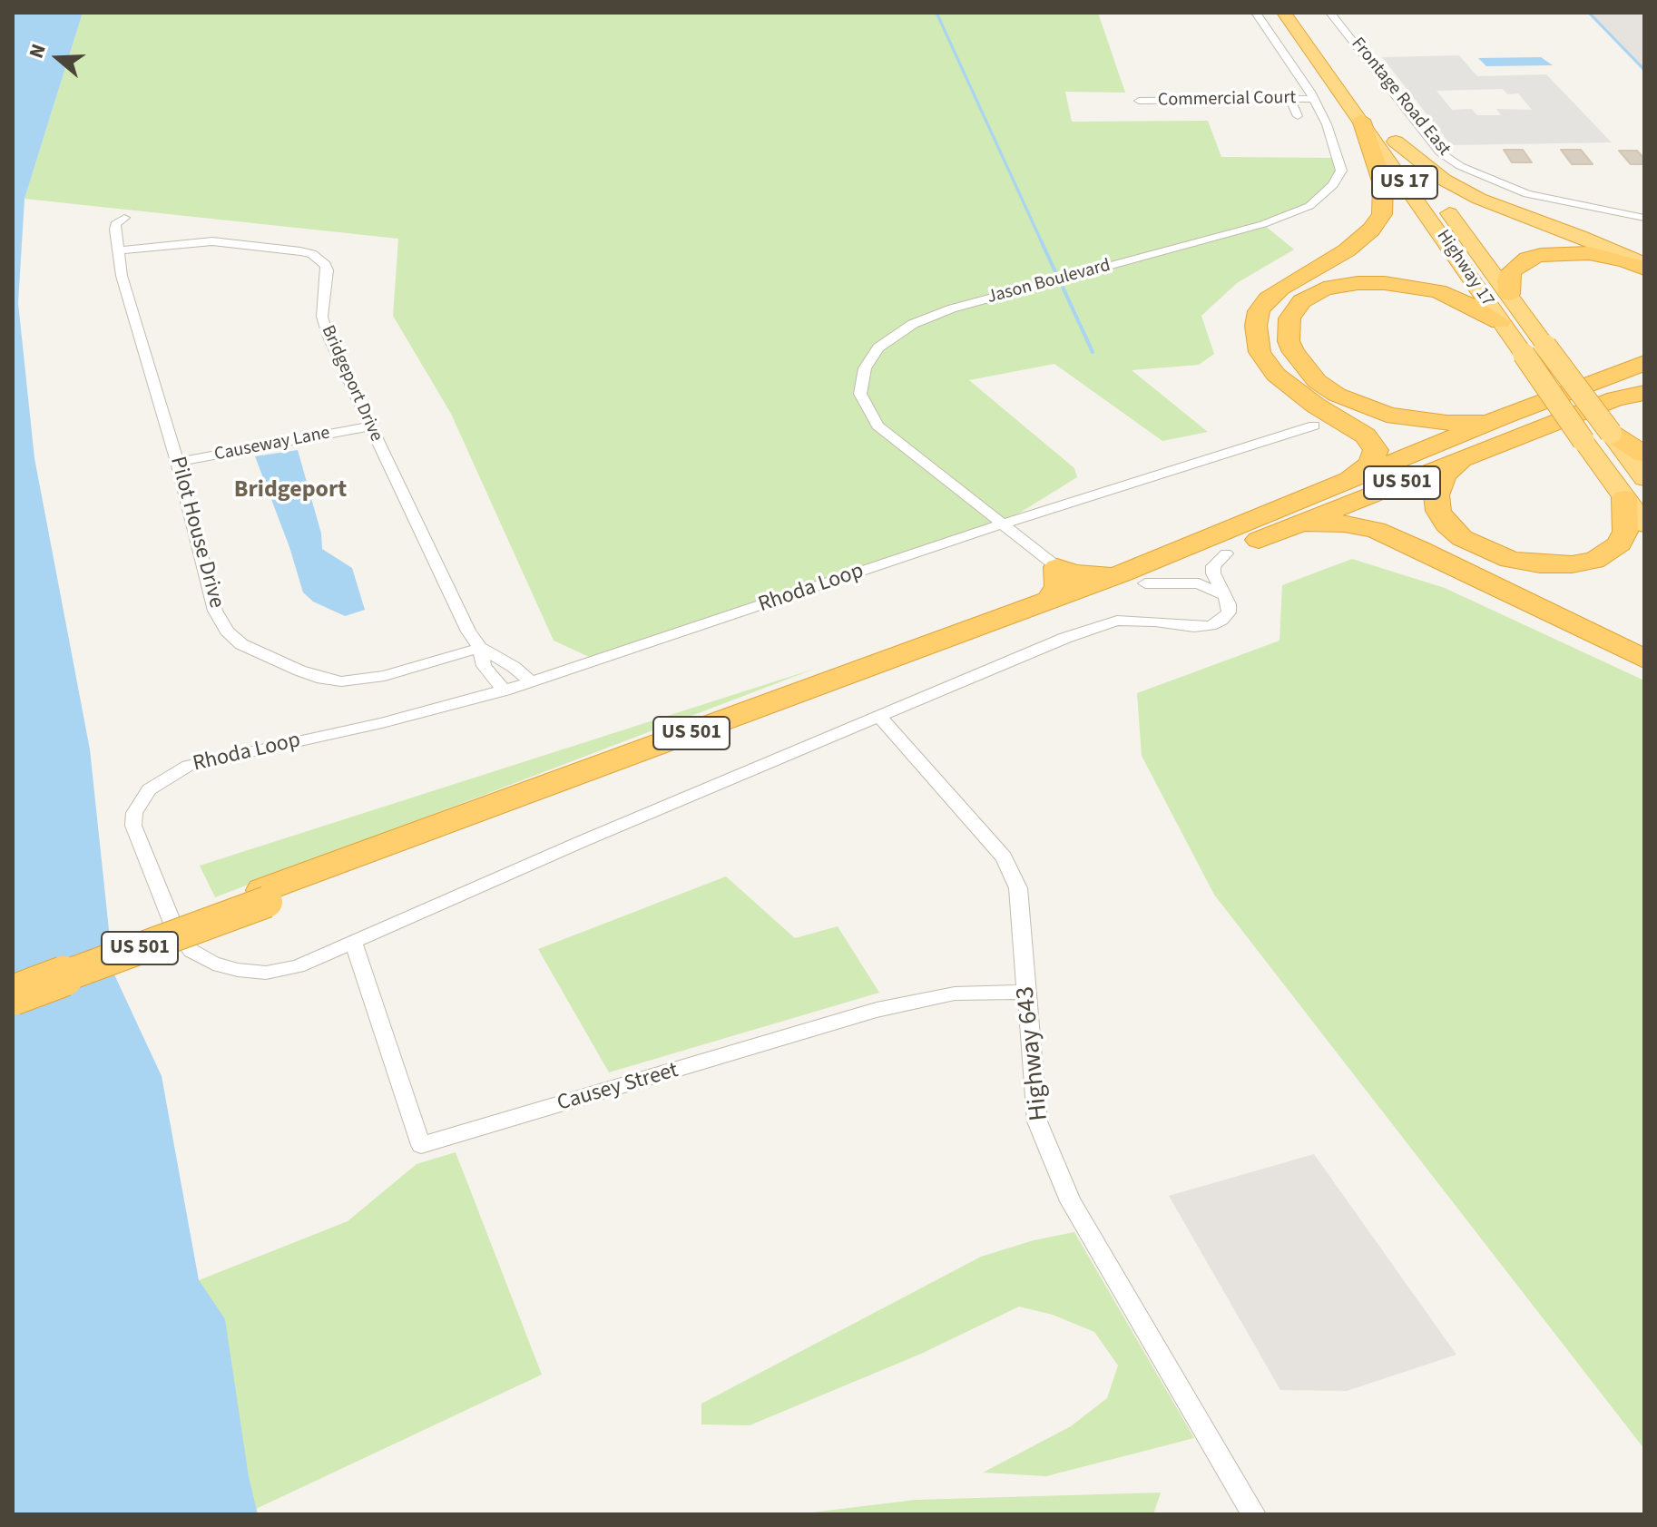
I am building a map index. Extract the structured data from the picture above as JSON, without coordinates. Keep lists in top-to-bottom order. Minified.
{"streets":{"highway":["US 17","Highway 17","US 501"],"street":["Frontage Road East","Commercial Court","Jason Boulevard","Bridgeport Drive","Causeway Lane","Pilot House Drive","Rhoda Loop","Highway 643","Causey Street"]},"crossings":[["Commercial Court","Jason Boulevard"],["Jason Boulevard","Rhoda Loop"],["Bridgeport Drive","Causeway Lane"],["Bridgeport Drive","Pilot House Drive"],["Bridgeport Drive","Rhoda Loop"],["Causeway Lane","Pilot House Drive"],["Rhoda Loop","Highway 643"],["Rhoda Loop","Causey Street"],["Highway 643","Causey Street"]],"districts":["Bridgeport"],"north":"left"}
